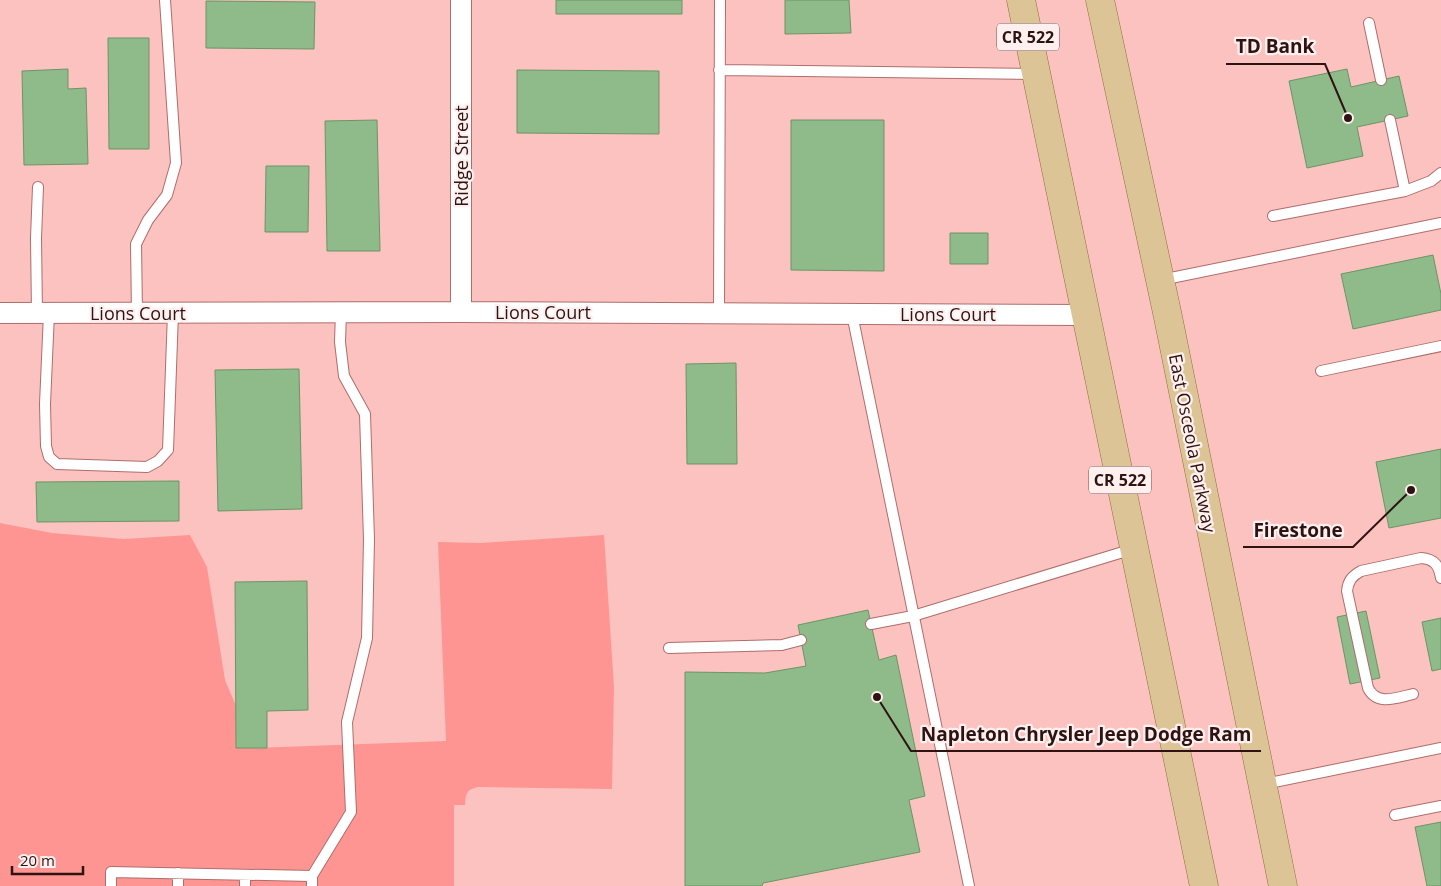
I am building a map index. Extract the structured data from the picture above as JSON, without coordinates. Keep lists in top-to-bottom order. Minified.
{"streets":{"main road":["CR 522","East Osceola Parkway"],"street":["Ridge Street","Lions Court"]},"crossings":[["CR 522","Lions Court"],["Ridge Street","Lions Court"]],"places":["TD Bank","Firestone","Napleton Chrysler Jeep Dodge Ram"],"scale_bar":"20 m"}
